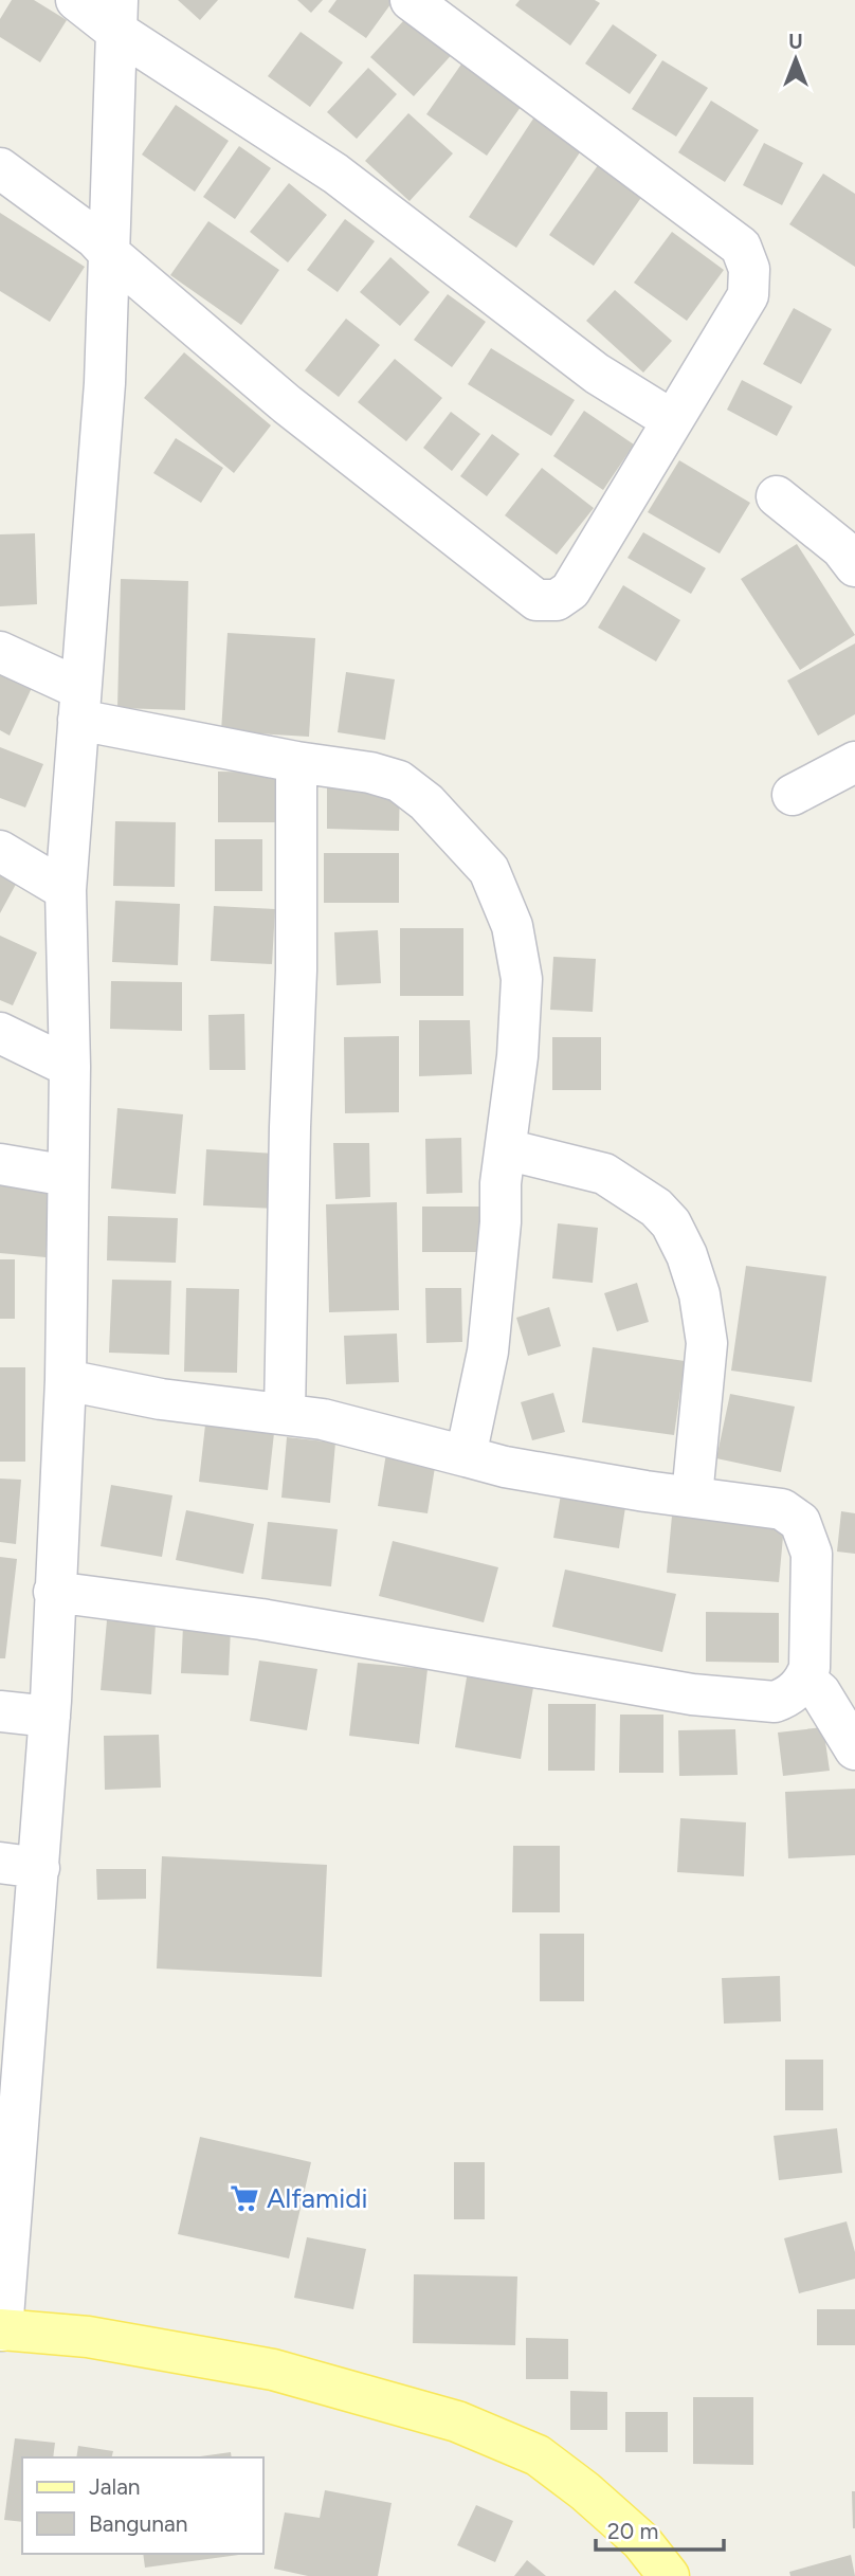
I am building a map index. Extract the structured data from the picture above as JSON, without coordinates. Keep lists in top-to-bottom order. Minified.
{"places":{"supermarket":["Alfamidi"]},"legend":["Jalan","Bangunan"],"scale_bar":"20 m","north":"top"}
